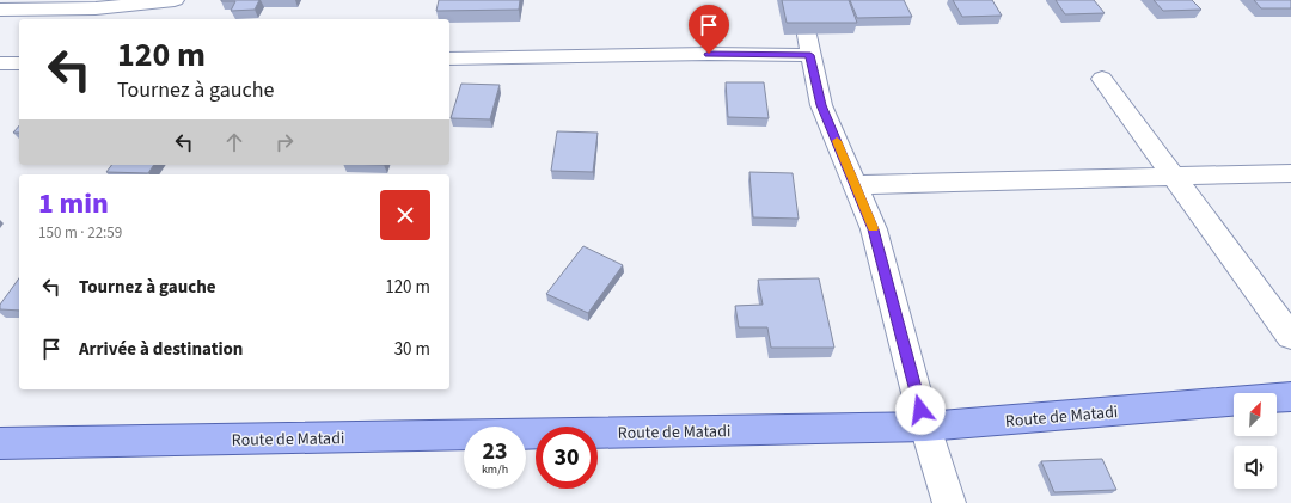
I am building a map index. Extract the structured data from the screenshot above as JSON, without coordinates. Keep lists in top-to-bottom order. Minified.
{"streets":{"main road":["Route de Matadi"]},"north":"top right","page":{"turn":["120 m","Tournez à gauche"],"heading":["1 min","150 m · 22:59"],"list":[{"name":"Tournez à gauche","value":"120 m"},{"name":"Arrivée à destination","value":"30 m"}],"speed":"23 km/h","limit":"30"}}
